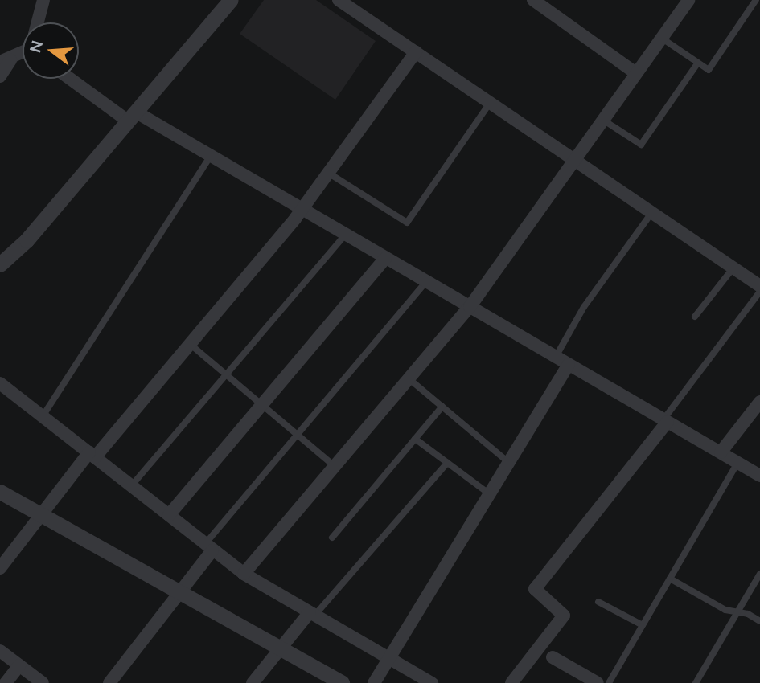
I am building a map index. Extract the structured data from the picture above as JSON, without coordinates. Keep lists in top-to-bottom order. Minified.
{"north":"left"}
